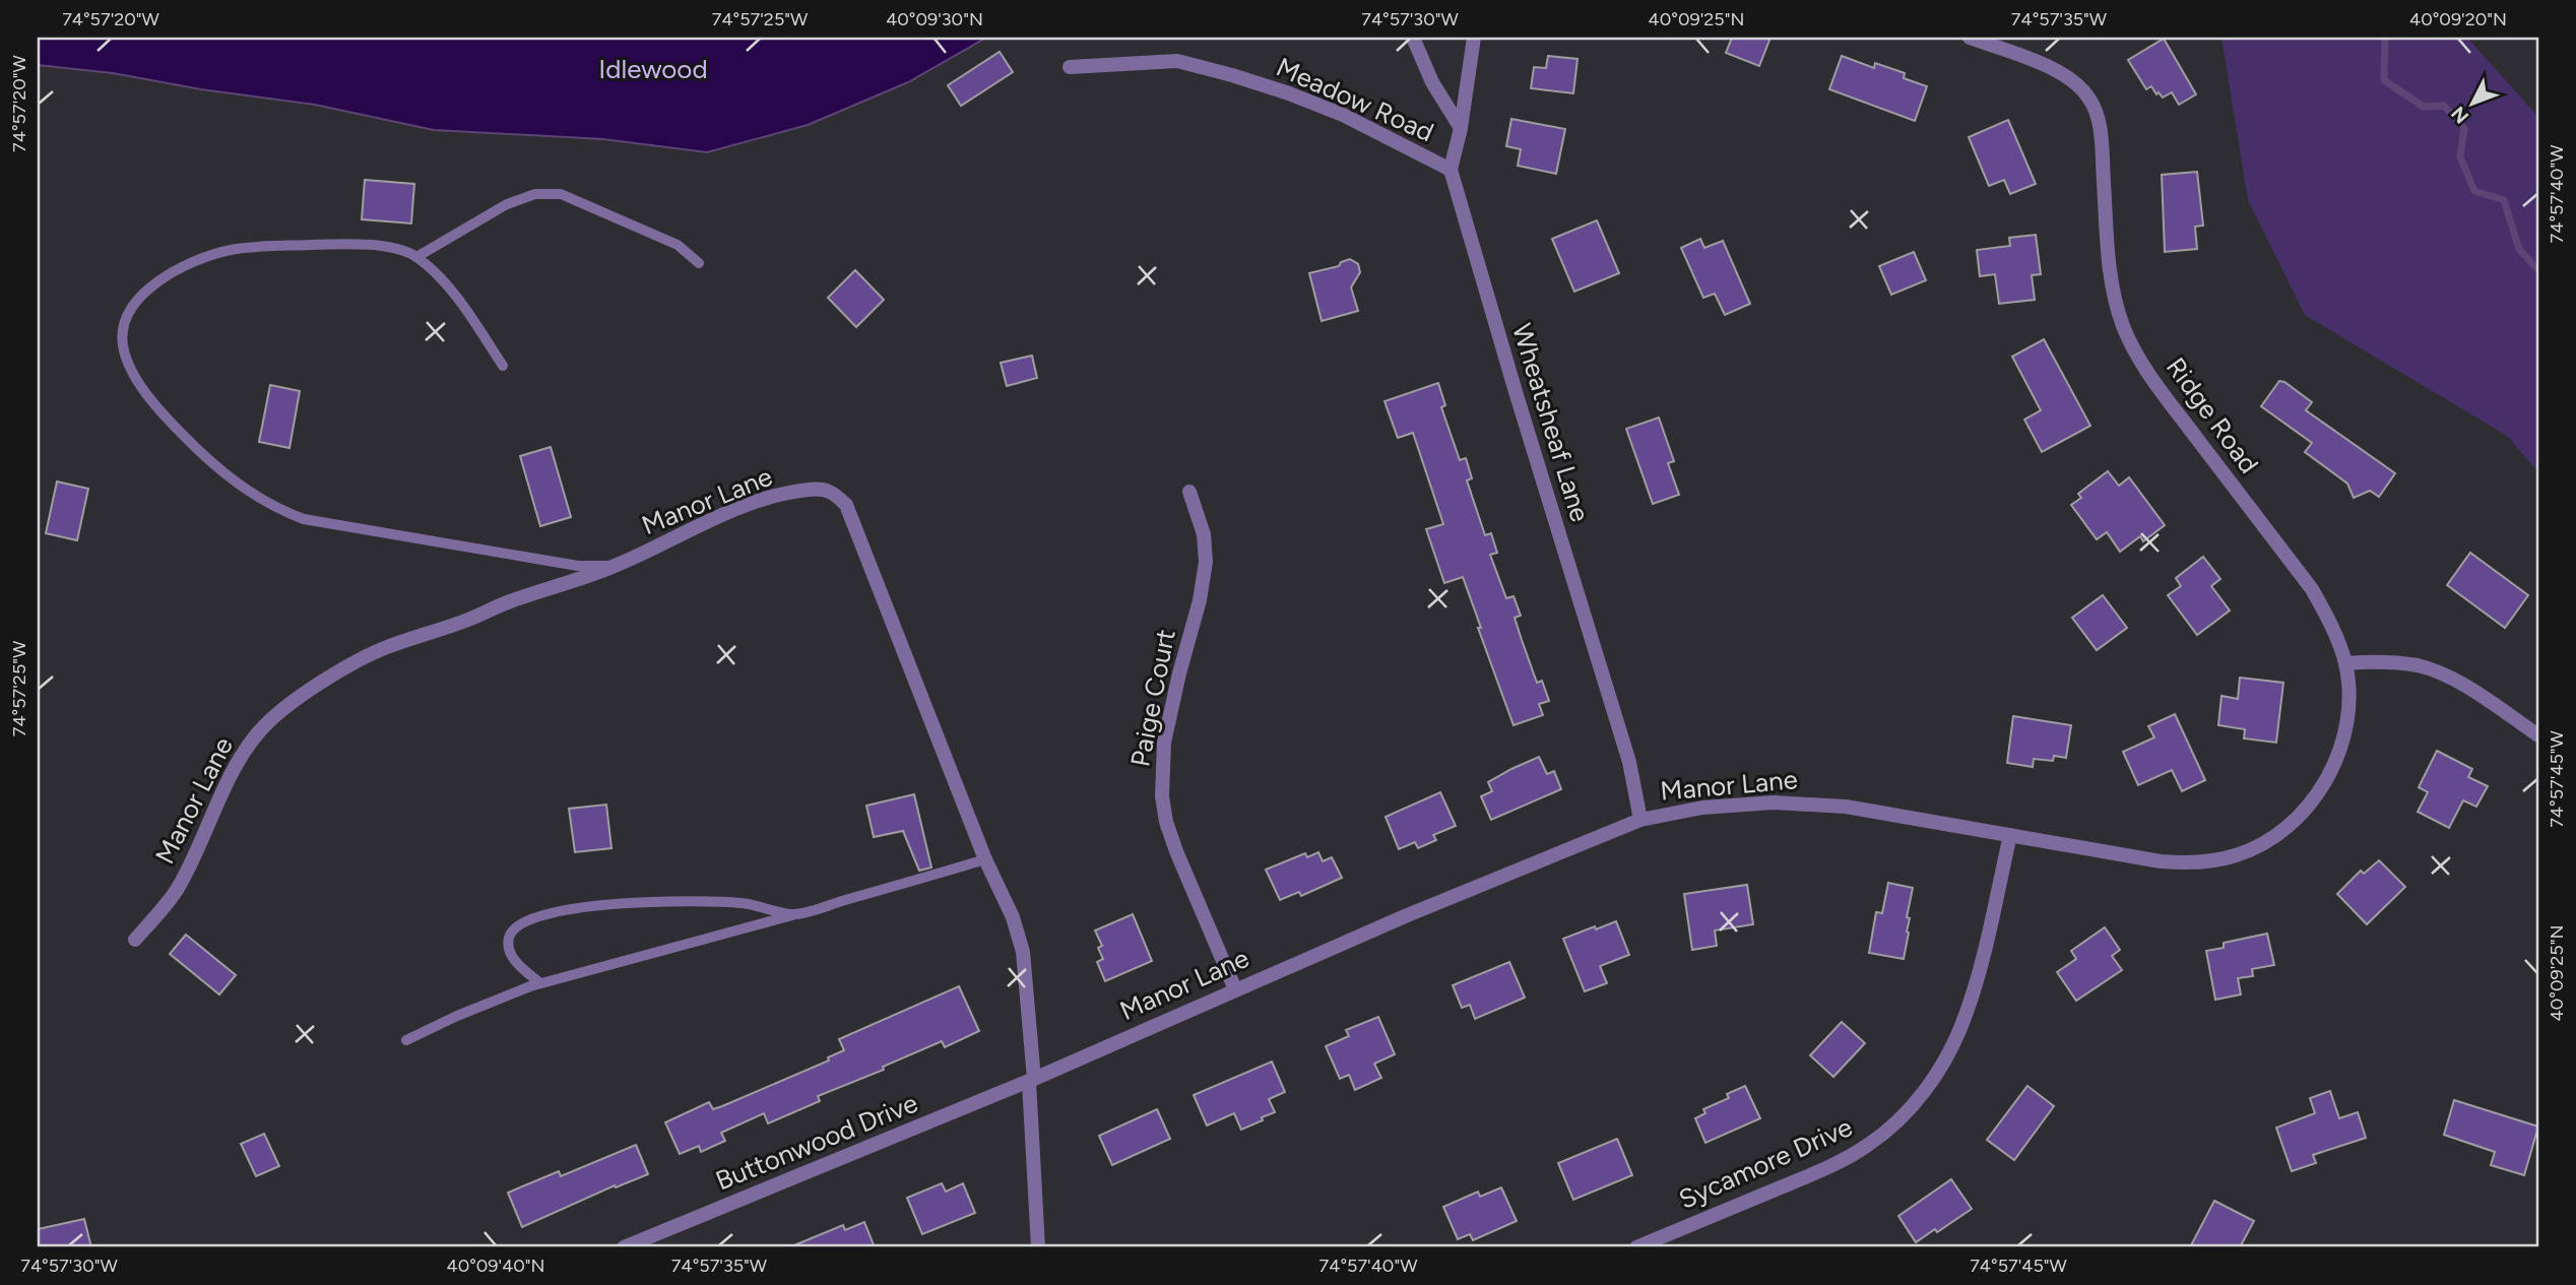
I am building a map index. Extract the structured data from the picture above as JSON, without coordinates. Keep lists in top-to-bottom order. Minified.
{"streets":{"street":["Meadow Road","Ridge Road","Wheatsheaf Lane","Manor Lane","Paige Court","Buttonwood Drive","Sycamore Drive"]},"crossings":[["Meadow Road","Wheatsheaf Lane"],["Ridge Road","Manor Lane"],["Wheatsheaf Lane","Manor Lane"],["Manor Lane","Paige Court"],["Manor Lane","Buttonwood Drive"],["Manor Lane","Sycamore Drive"]],"parks":["Idlewood"],"north":"bottom left","coordinates":["74°57'20\"W","74°57'25\"W","40°09'30\"N","74°57'30\"W","40°09'25\"N","74°57'35\"W","40°09'20\"N","74°57'40\"W","74°57'45\"W","40°09'40\"N"]}
